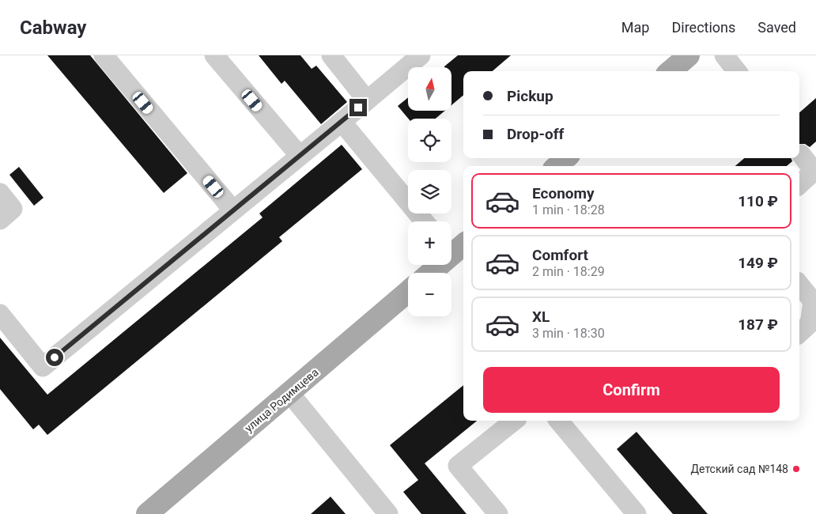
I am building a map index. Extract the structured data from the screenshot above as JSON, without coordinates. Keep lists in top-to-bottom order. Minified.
{"streets":{"main road":["улица Родимцева"]},"places":["Детский сад №148"],"north":"top","page":{"header":"Cabway","nav":["Map","Directions","Saved"],"map_buttons":["+","−"],"banner":["Pickup","Drop-off"],"list":[{"name":"Economy","note":"1 min · 18:28","value":"110 ₽"},{"name":"Comfort","note":"2 min · 18:29","value":"149 ₽"},{"name":"XL","note":"3 min · 18:30","value":"187 ₽"}],"buttons":"Confirm"}}
